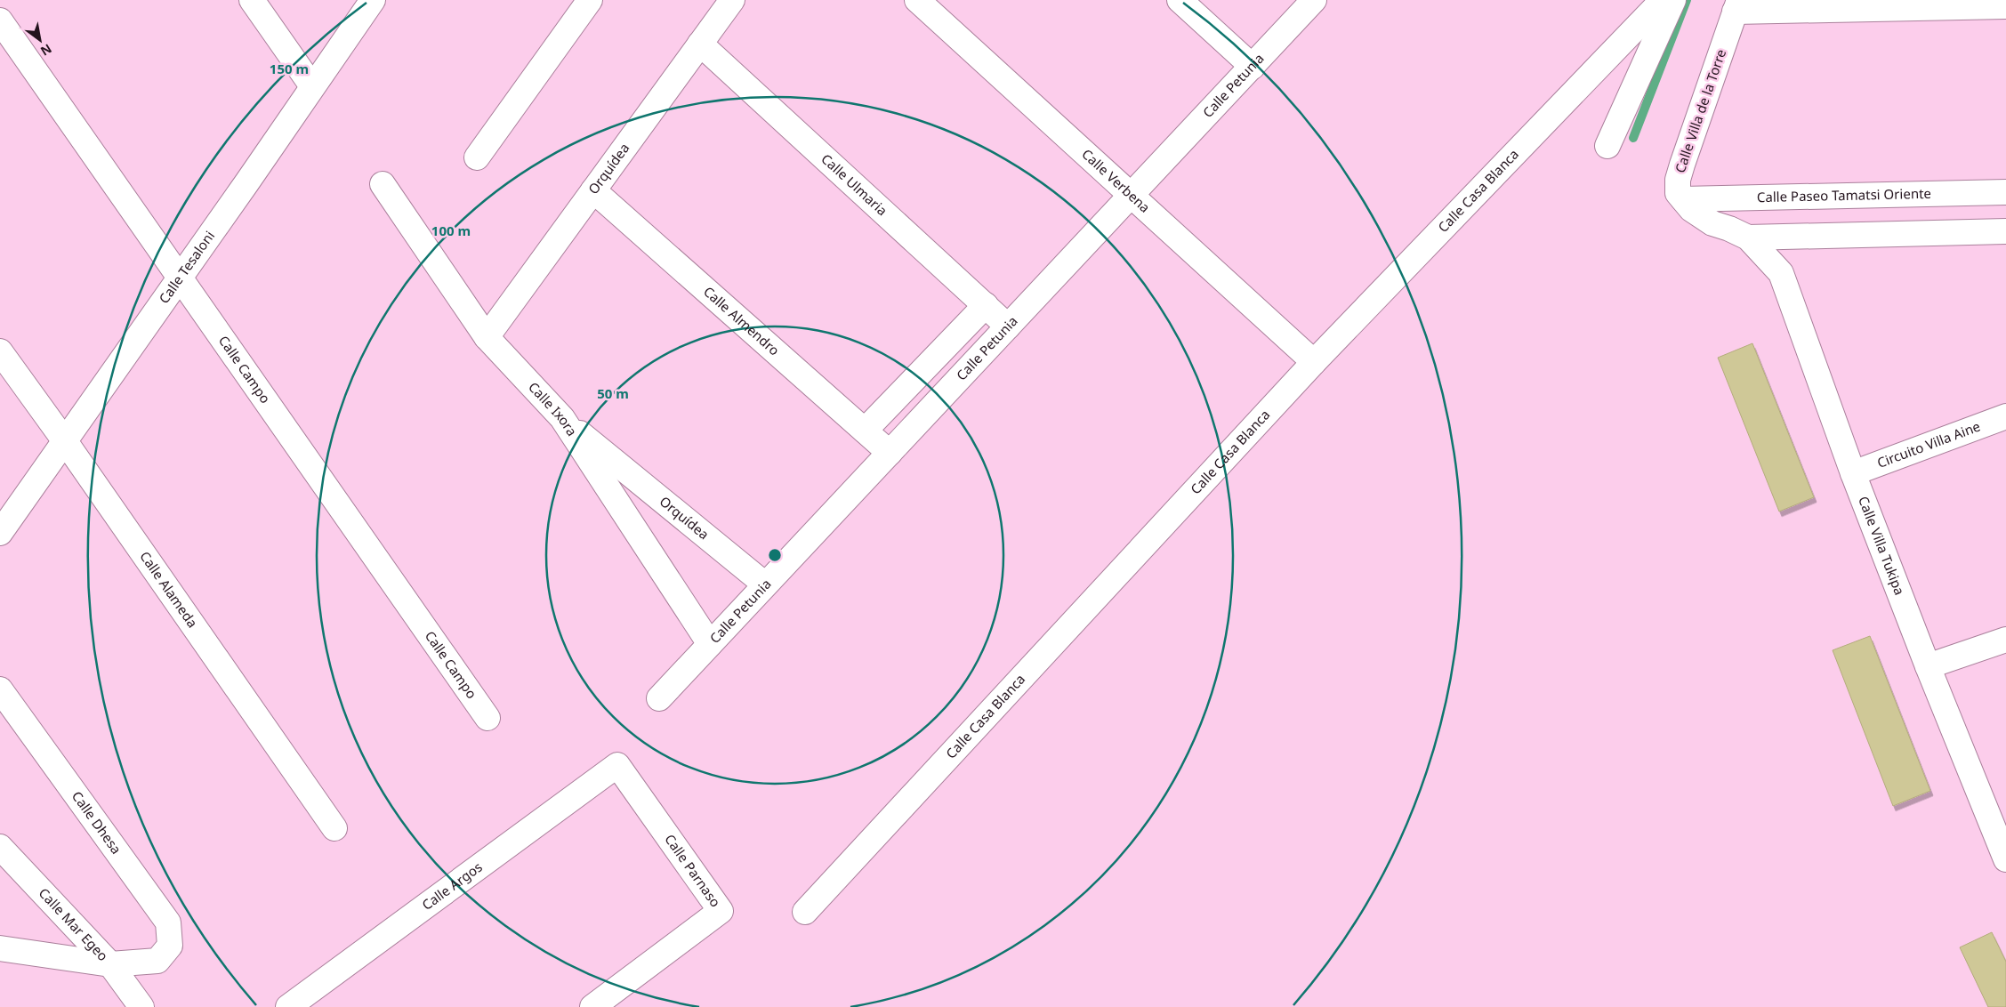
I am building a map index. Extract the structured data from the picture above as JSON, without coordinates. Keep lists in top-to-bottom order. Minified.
{"streets":{"street":["Calle Petunia","Calle Villa de la Torre","Orquídea","Calle Verbena","Calle Ulmaria","Calle Casa Blanca","Calle Paseo Tamatsi Oriente","Calle Tesaloni","Calle Almendro","Calle Campo","Calle Ixora","Circuito Villa Aine","Calle Villa Tukipa","Calle Alameda","Calle Dhesa","Calle Parnaso","Calle Argos","Calle Mar Egeo"]},"crossings":[["Calle Petunia","Orquídea"],["Calle Petunia","Calle Verbena"],["Calle Petunia","Calle Ulmaria"],["Calle Petunia","Calle Almendro"],["Calle Petunia","Calle Ixora"],["Calle Villa de la Torre","Calle Paseo Tamatsi Oriente"],["Orquídea","Calle Ulmaria"],["Orquídea","Calle Almendro"],["Orquídea","Calle Ixora"],["Calle Verbena","Calle Casa Blanca"],["Calle Tesaloni","Calle Campo"],["Calle Tesaloni","Calle Alameda"],["Circuito Villa Aine","Calle Villa Tukipa"],["Calle Dhesa","Calle Mar Egeo"],["Calle Parnaso","Calle Argos"]],"north":"bottom right","rings":["150 m","100 m","50 m"]}
